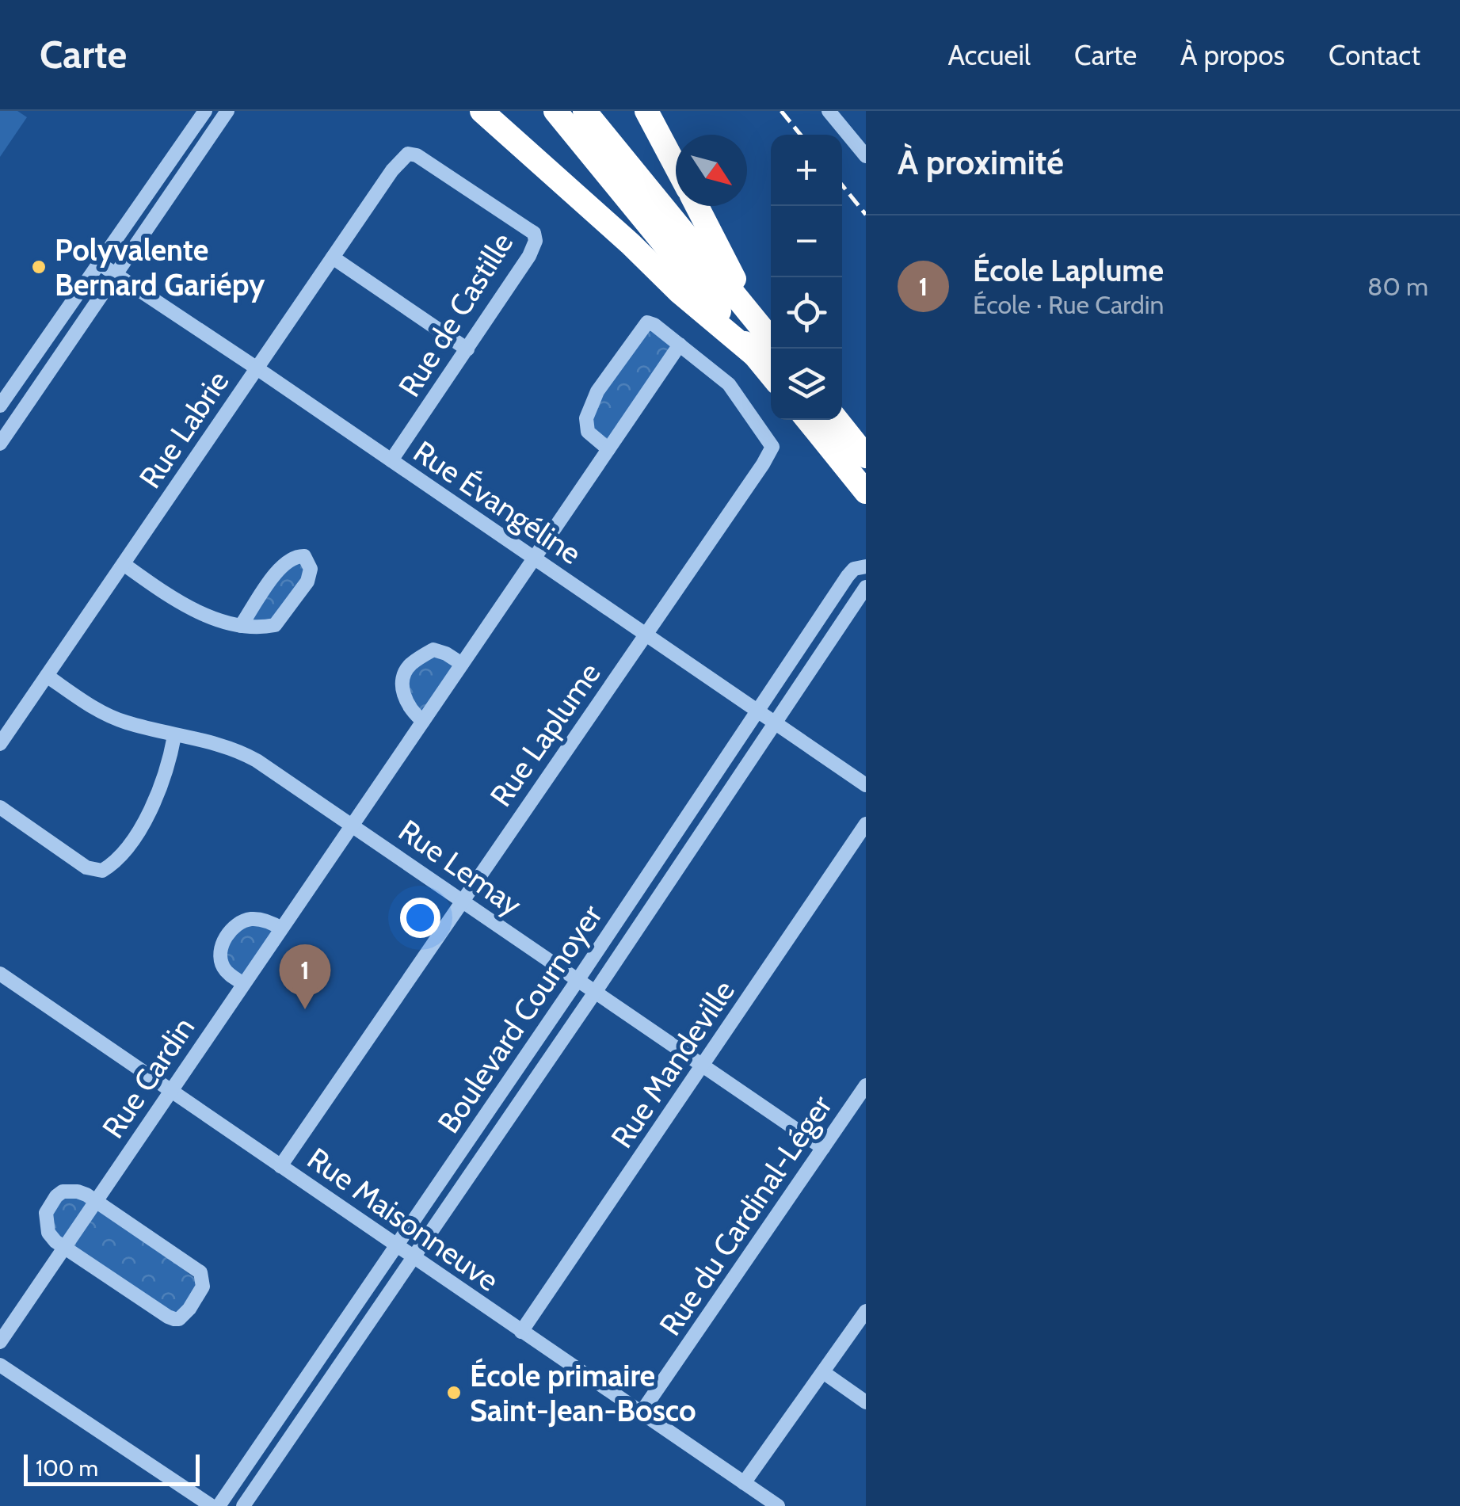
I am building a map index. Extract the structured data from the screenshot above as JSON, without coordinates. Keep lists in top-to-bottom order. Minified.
{"streets":{"street":["Rue de Castille","Rue Labrie","Rue Évangéline","Rue Laplume","Rue Lemay","Boulevard Cournoyer","Rue Mandeville","Rue Cardin","Rue du Cardinal-Léger","Rue Maisonneuve"]},"crossings":[["Rue de Castille","Rue Labrie"],["Rue de Castille","Rue Évangéline"],["Rue Labrie","Rue Évangéline"],["Rue Labrie","Rue Lemay"],["Rue Évangéline","Rue Laplume"],["Rue Évangéline","Boulevard Cournoyer"],["Rue Évangéline","Rue Cardin"],["Rue Laplume","Rue Lemay"],["Rue Laplume","Rue Cardin"],["Rue Laplume","Rue Maisonneuve"],["Rue Lemay","Boulevard Cournoyer"],["Rue Lemay","Rue Mandeville"],["Rue Lemay","Rue Cardin"],["Rue Lemay","Rue du Cardinal-Léger"],["Boulevard Cournoyer","Rue Maisonneuve"],["Rue Mandeville","Rue Maisonneuve"],["Rue Cardin","Rue Maisonneuve"],["Rue du Cardinal-Léger","Rue Maisonneuve"]],"places":["Polyvalente Bernard Gariépy","École primaire Saint-Jean-Bosco"],"scale_bar":"100 m","north":"bottom right","page":{"header":"Carte","nav":["Accueil","Carte","À propos","Contact"],"heading":"À proximité","map_buttons":["+","−"],"list":[{"mark":"1","name":"École Laplume","note":"École · Rue Cardin","value":"80 m"}],"pins":"1","scale":"100 m"}}
